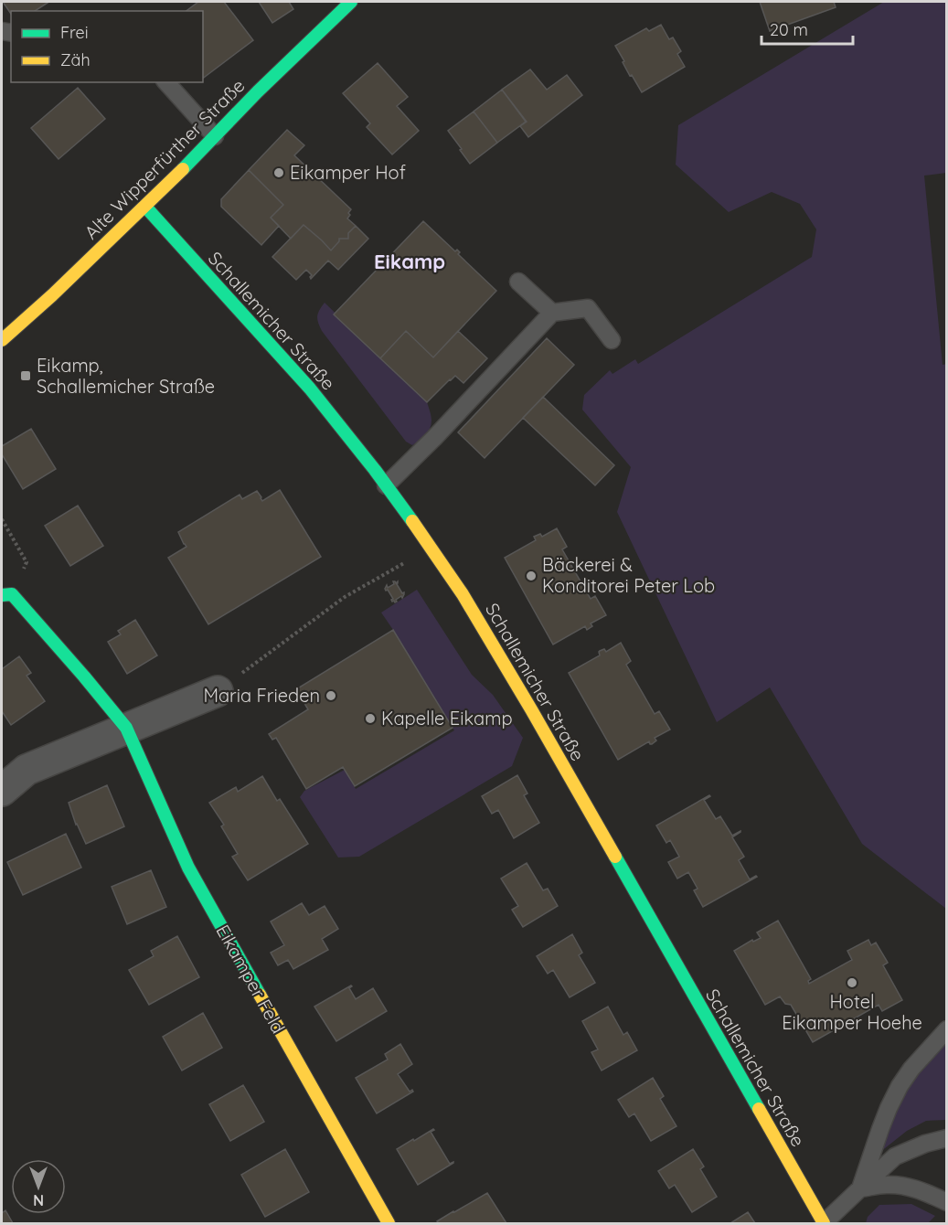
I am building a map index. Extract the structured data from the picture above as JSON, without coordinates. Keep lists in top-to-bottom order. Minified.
{"streets":{"street":["Alte Wipperfürther Straße","Schallemicher Straße","Eikamper Feld"]},"crossings":[["Alte Wipperfürther Straße","Schallemicher Straße"]],"districts":["Eikamp"],"places":{"other":["Eikamper Hof","Bäckerei & Konditorei Peter Lob","Maria Frieden","Kapelle Eikamp","Hotel Eikamper Hoehe"],"transit":["Eikamp, Schallemicher Straße"]},"legend":["Frei","Zäh"],"scale_bar":"20 m","north":"bottom"}
